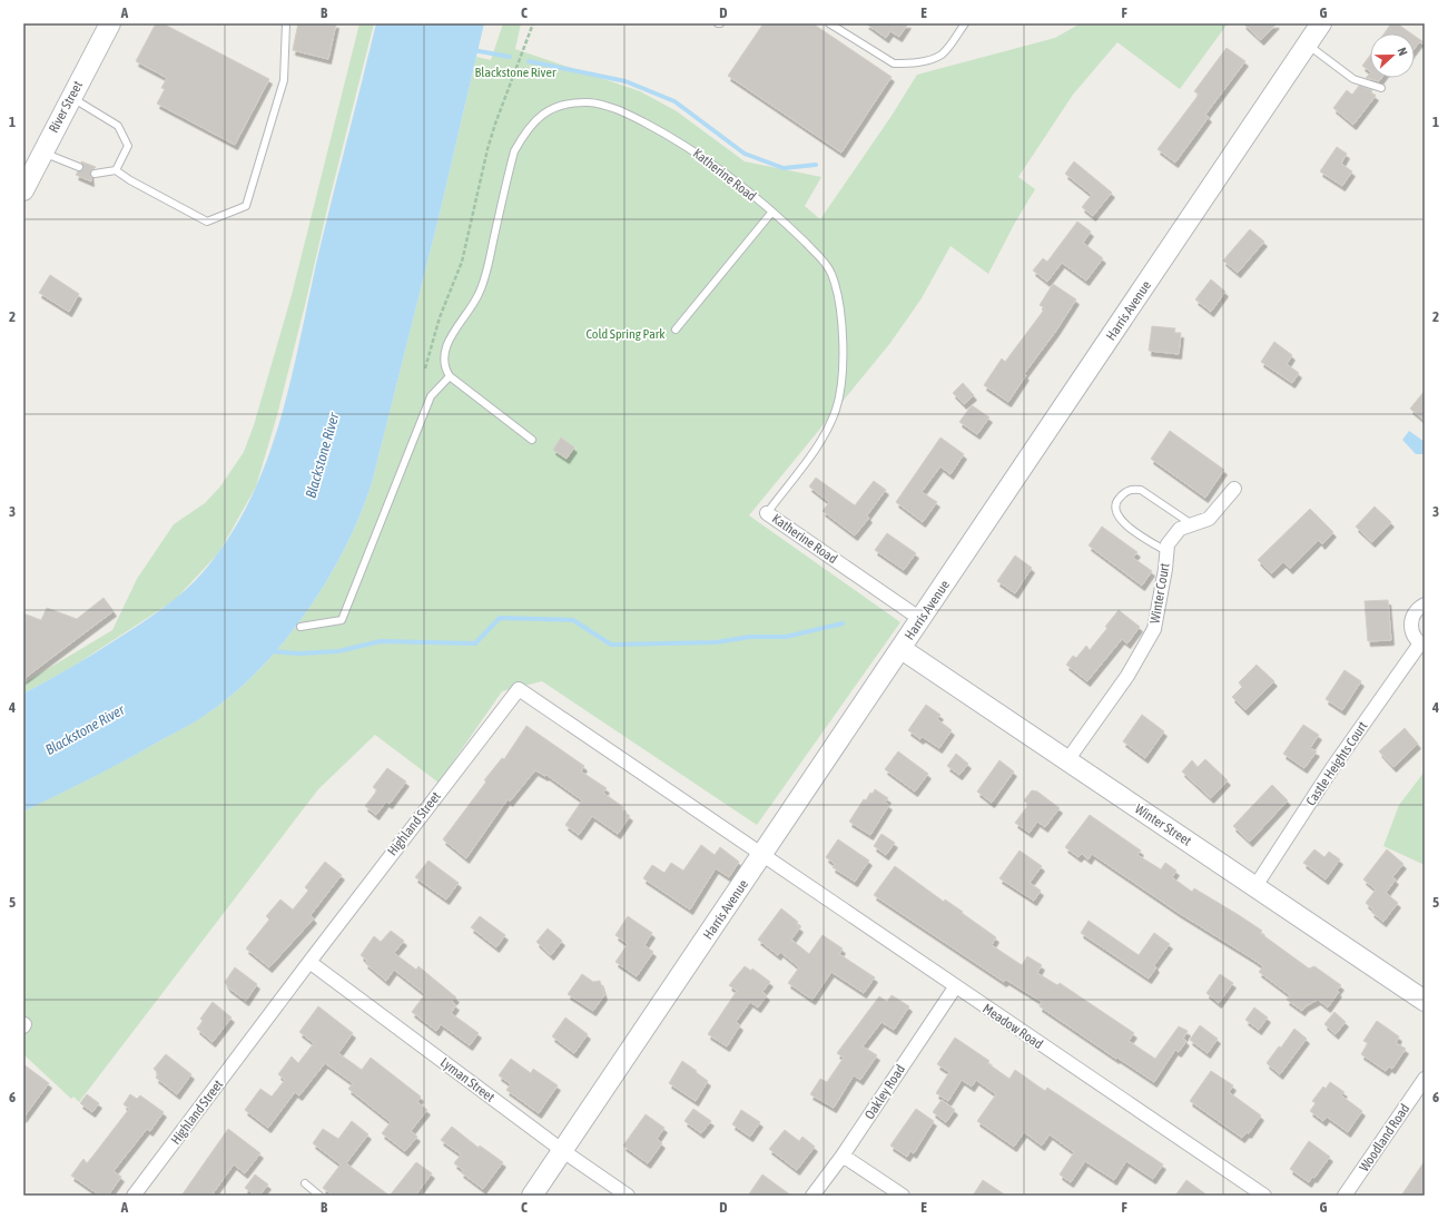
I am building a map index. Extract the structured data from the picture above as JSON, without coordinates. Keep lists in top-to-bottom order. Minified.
{"streets":{"main road":["River Street","Harris Avenue","Winter Street"],"street":["Katherine Road","Winter Court","Castle Heights Court","Highland Street","Meadow Road","Lyman Street","Oakley Road","Woodland Road"]},"crossings":[["Katherine Road","Harris Avenue"],["Harris Avenue","Highland Street"],["Harris Avenue","Winter Street"],["Harris Avenue","Meadow Road"],["Harris Avenue","Lyman Street"],["Winter Court","Winter Street"],["Castle Heights Court","Winter Street"],["Highland Street","Meadow Road"],["Highland Street","Lyman Street"],["Meadow Road","Oakley Road"]],"water":["Blackstone River"],"parks":["Blackstone River","Cold Spring Park"],"north":"right","grid":{"columns":["A","B","C","D","E","F","G"],"rows":["1","2","3","4","5","6"]}}
